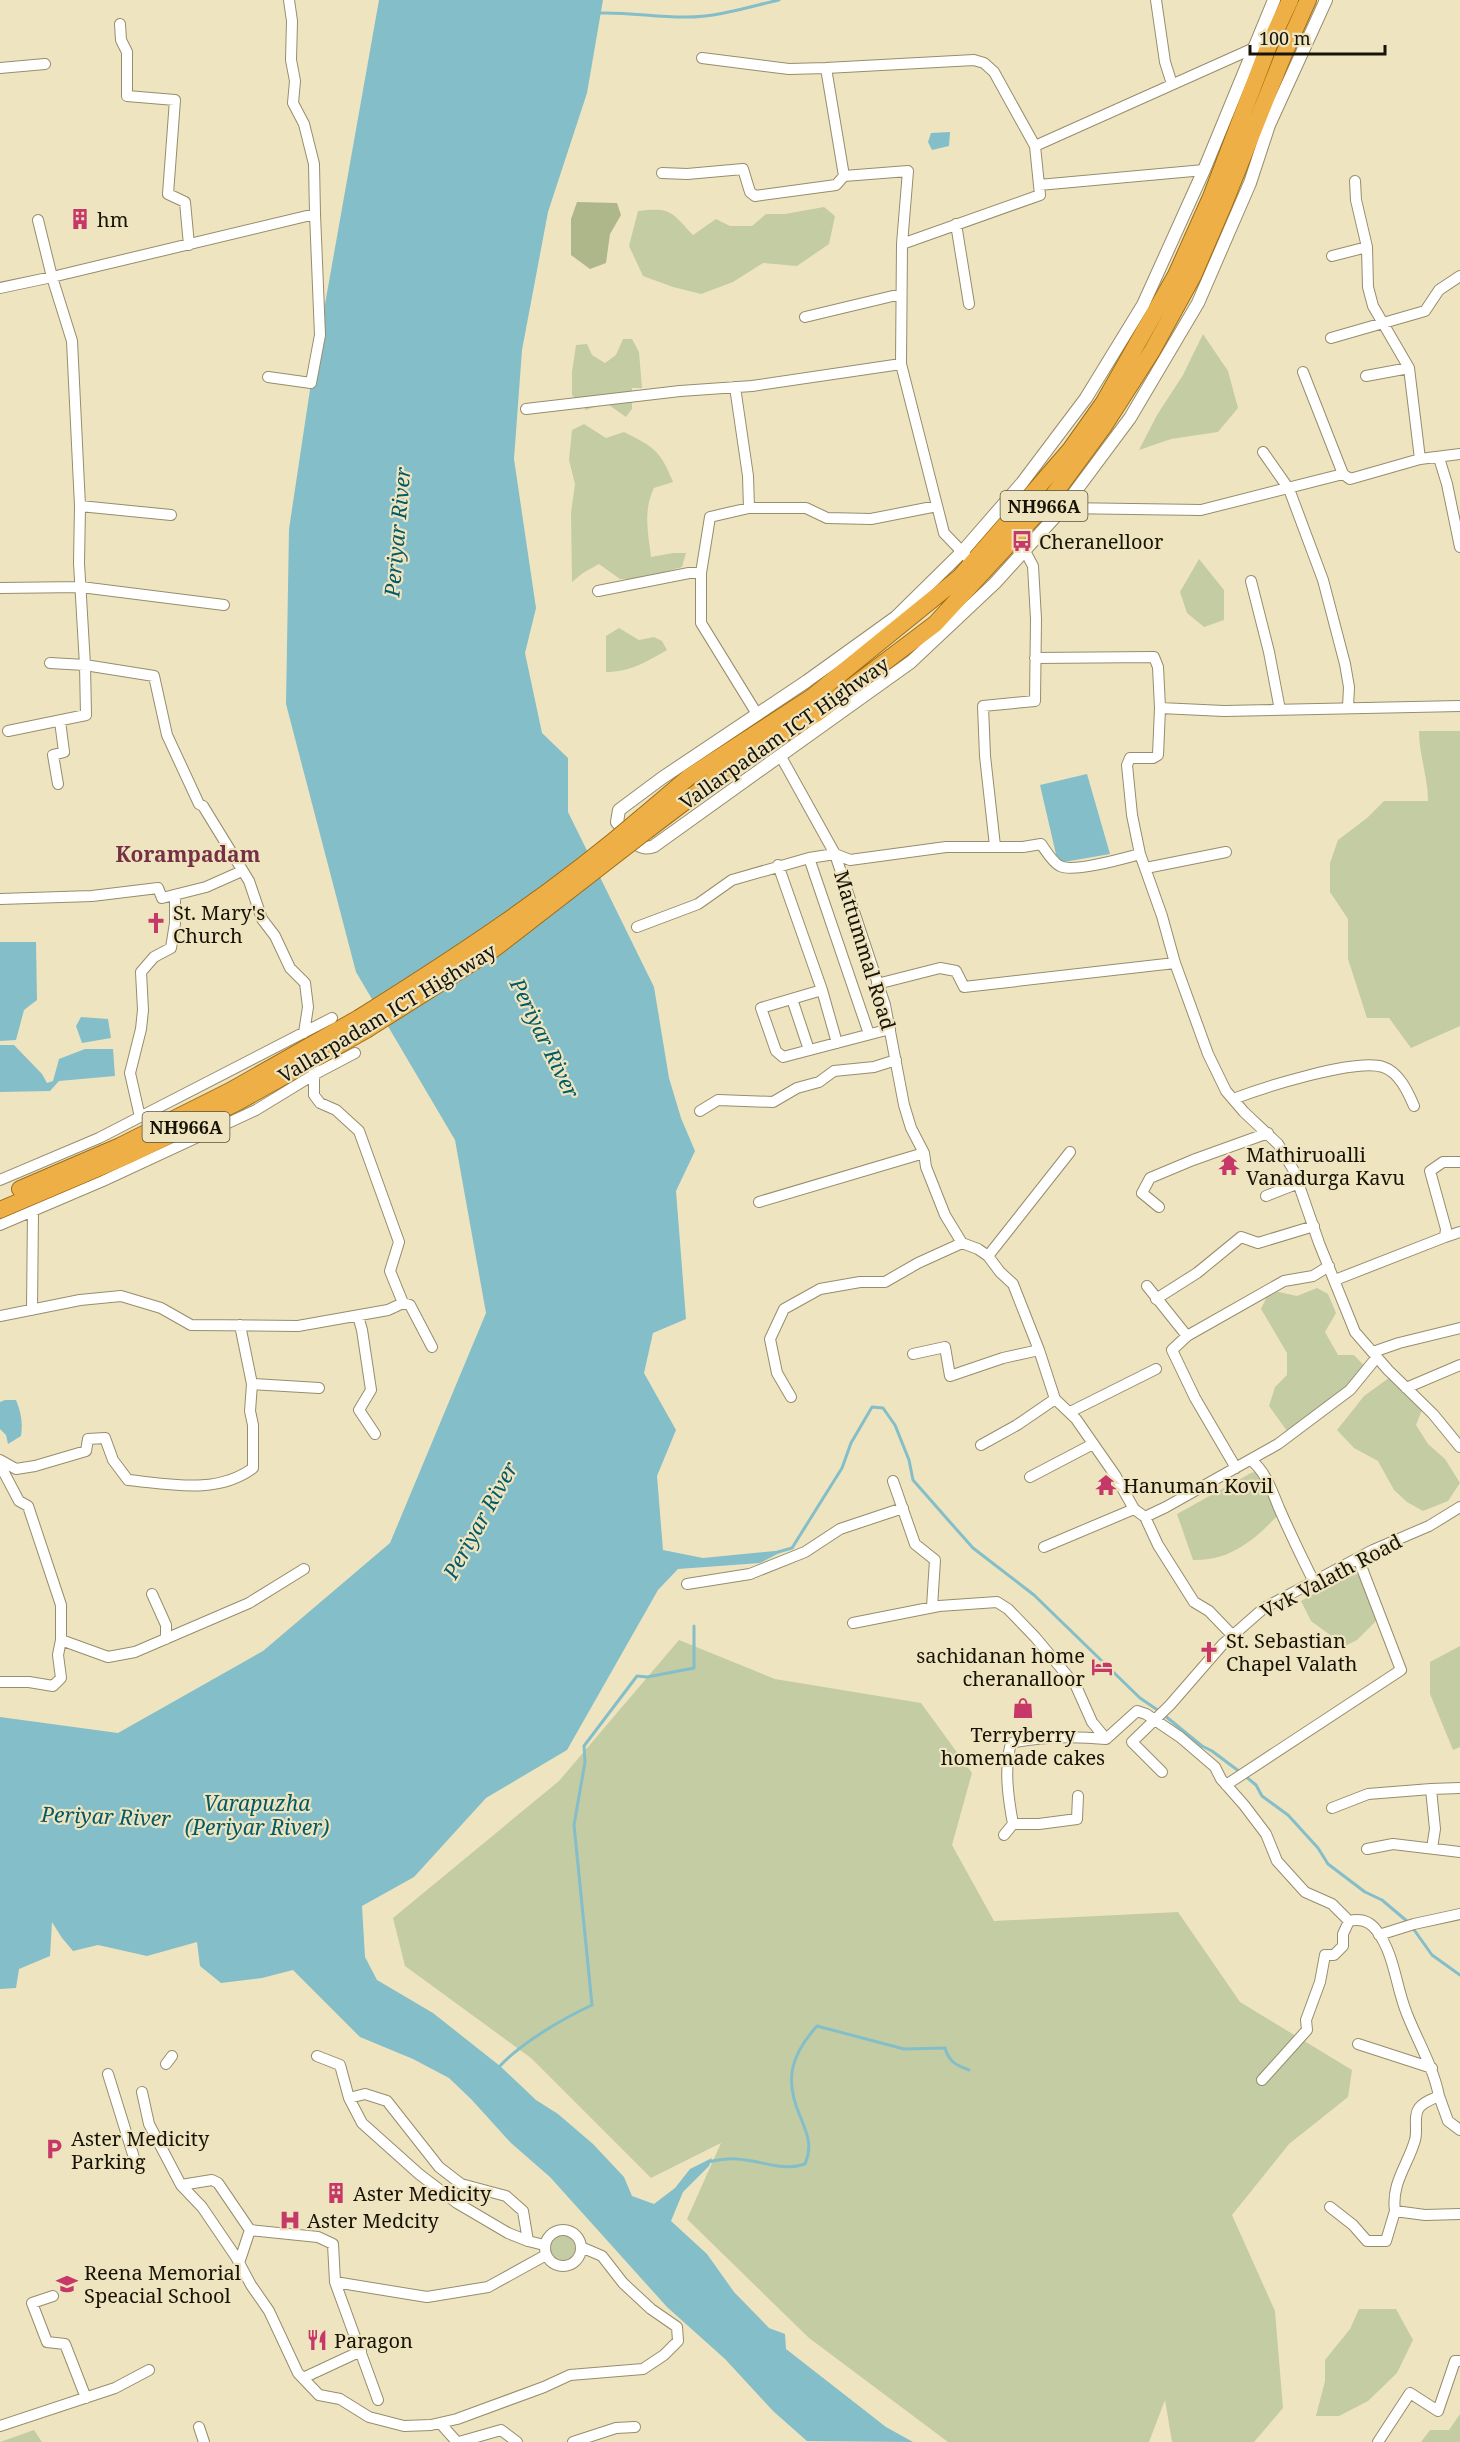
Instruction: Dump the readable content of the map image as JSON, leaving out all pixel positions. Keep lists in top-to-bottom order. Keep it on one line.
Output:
{"streets":{"highway":["NH966A","Vallarpadam ICT Highway"],"street":["Mattummal Road","Vvk Valath Road"]},"districts":["Korampadam"],"water":["Periyar River","Varapuzha (Periyar River)"],"places":{"building":["hm","Aster Medicity"],"bus stop":["Cheranelloor"],"church":["St. Mary's Church","St. Sebastian Chapel Valath"],"temple":["Mathiruoalli Vanadurga Kavu","Hanuman Kovil"],"hotel":["sachidanan home cheranalloor"],"shop":["Terryberry homemade cakes"],"parking":["Aster Medicity Parking"],"hospital":["Aster Medcity"],"school or university":["Reena Memorial Speacial School"],"restaurant":["Paragon"]},"scale_bar":"100 m"}
